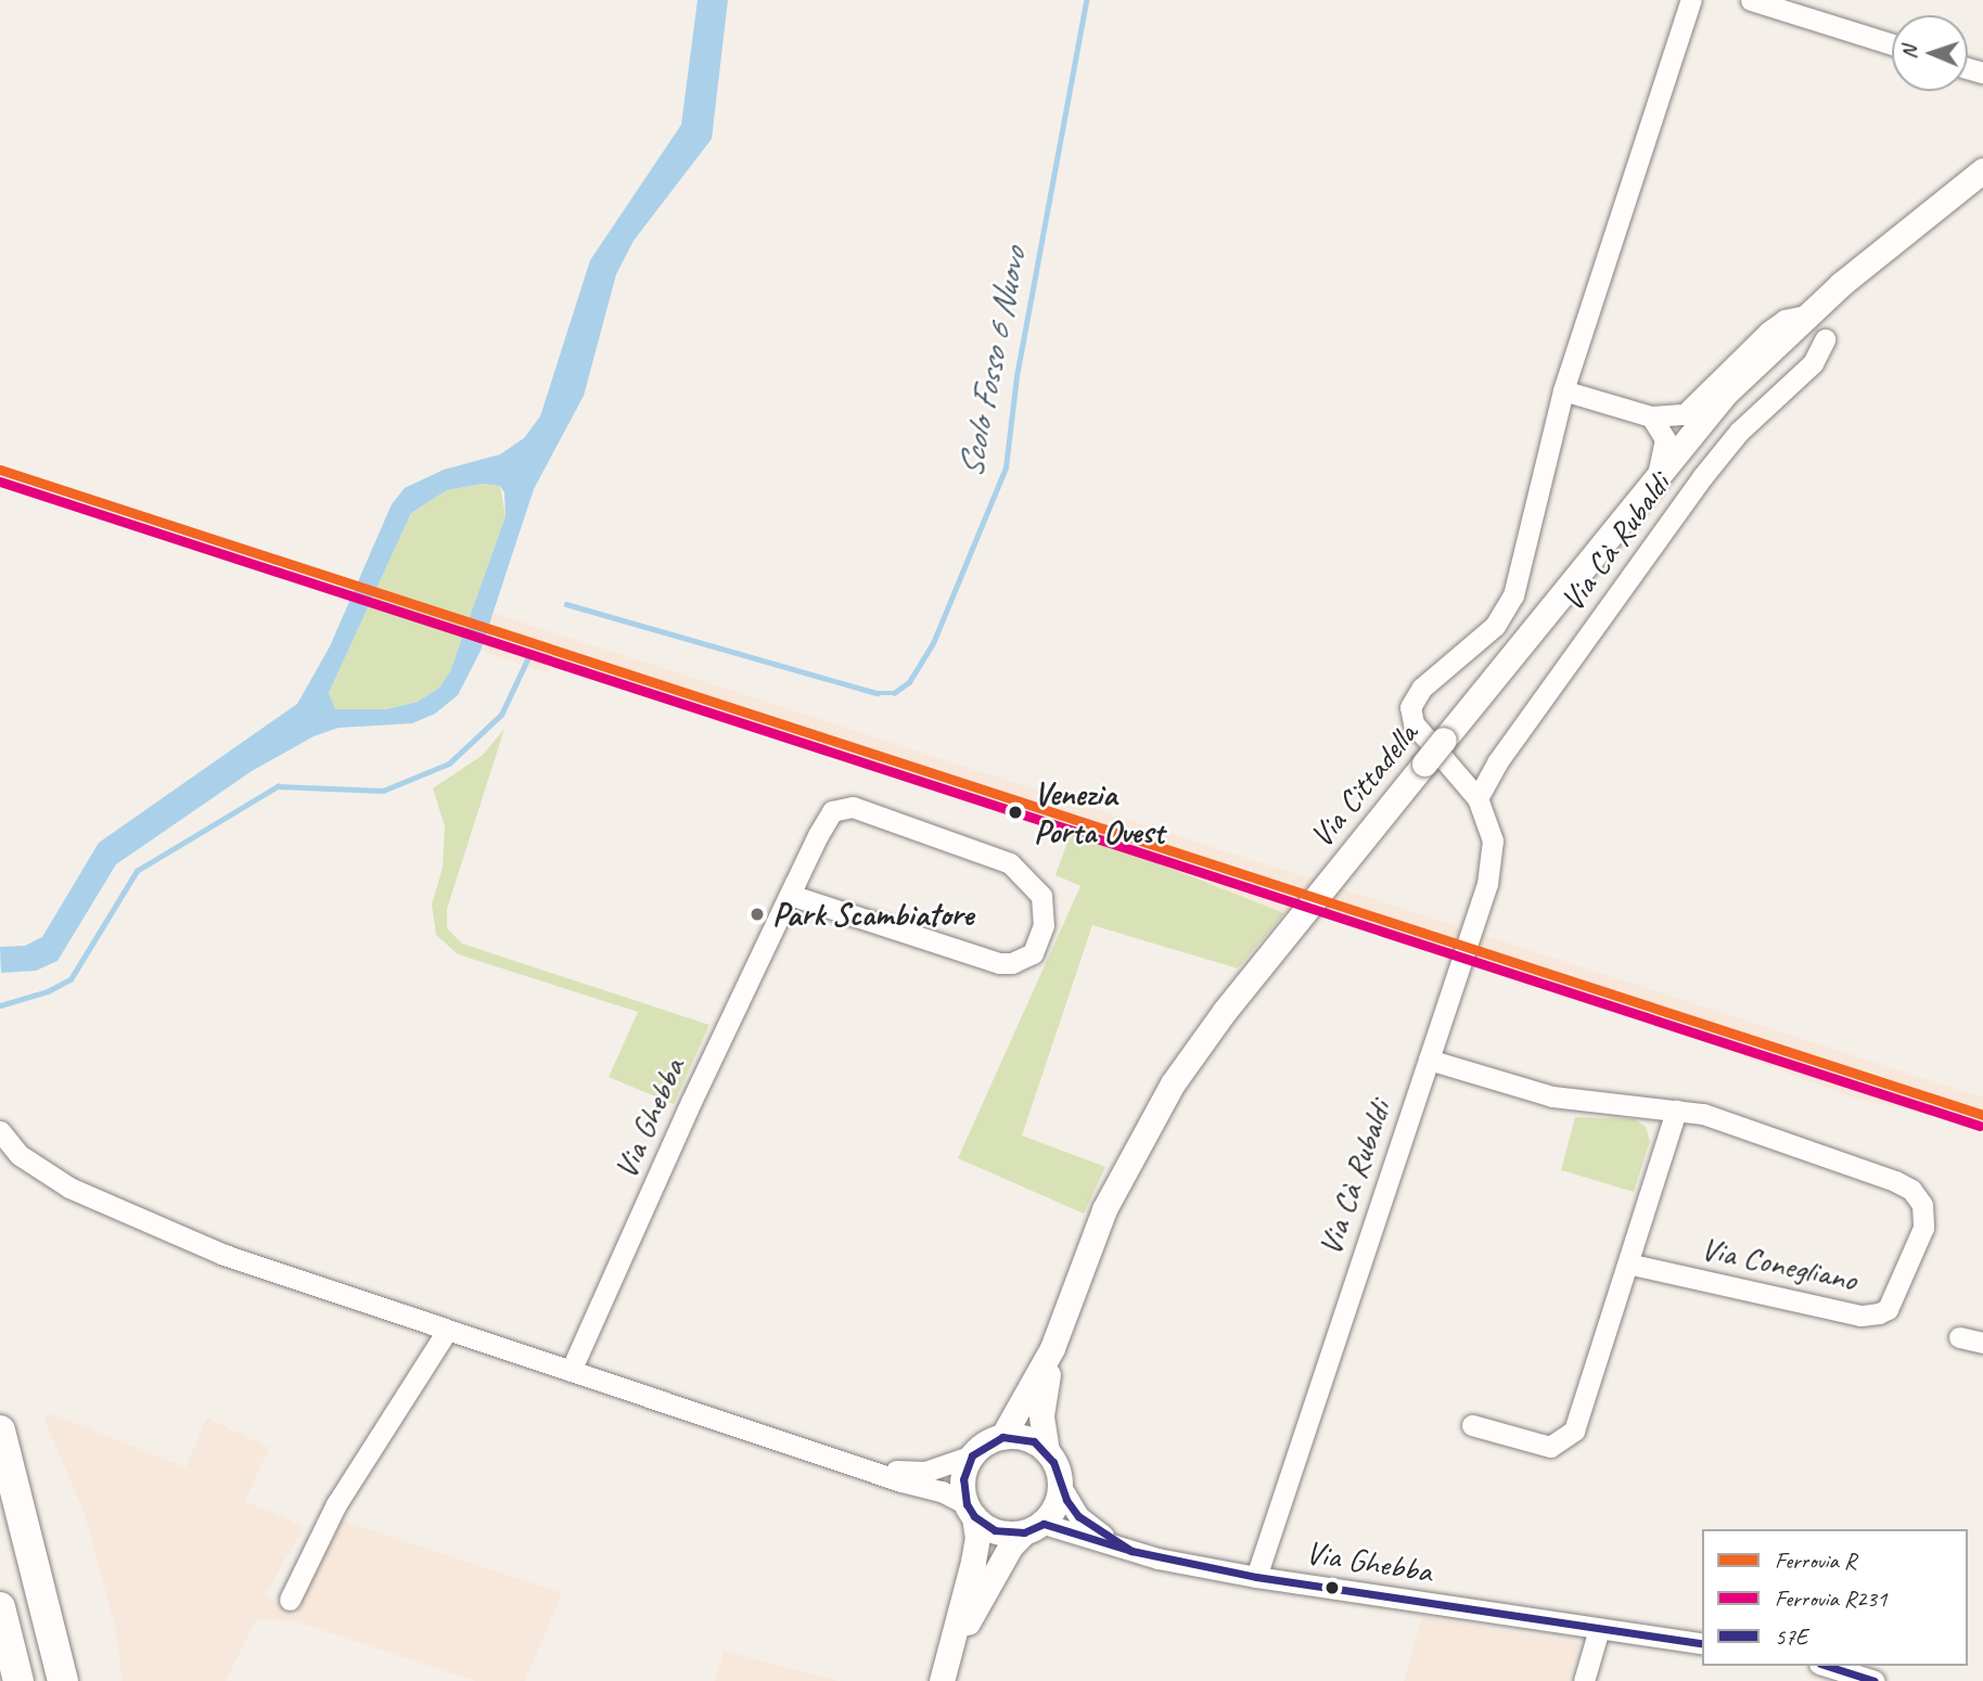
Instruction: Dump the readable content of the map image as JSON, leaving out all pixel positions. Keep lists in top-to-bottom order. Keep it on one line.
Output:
{"streets":{"main road":["Via Cittadella"],"street":["Via Cà Rubaldi","Via Ghebba","Via Conegliano"]},"crossings":[["Via Cà Rubaldi","Via Cittadella"],["Via Cà Rubaldi","Via Ghebba"],["Via Cà Rubaldi","Via Conegliano"],["Via Cittadella","Via Ghebba"]],"water":["Scolo Fosso 6 Nuovo"],"places":["Venezia Porta Ovest","Park Scambiatore"],"lines":["rail line R","rail line R231","transit line 57E"],"legend":["Ferrovia R","Ferrovia R231","57E"],"north":"left"}
